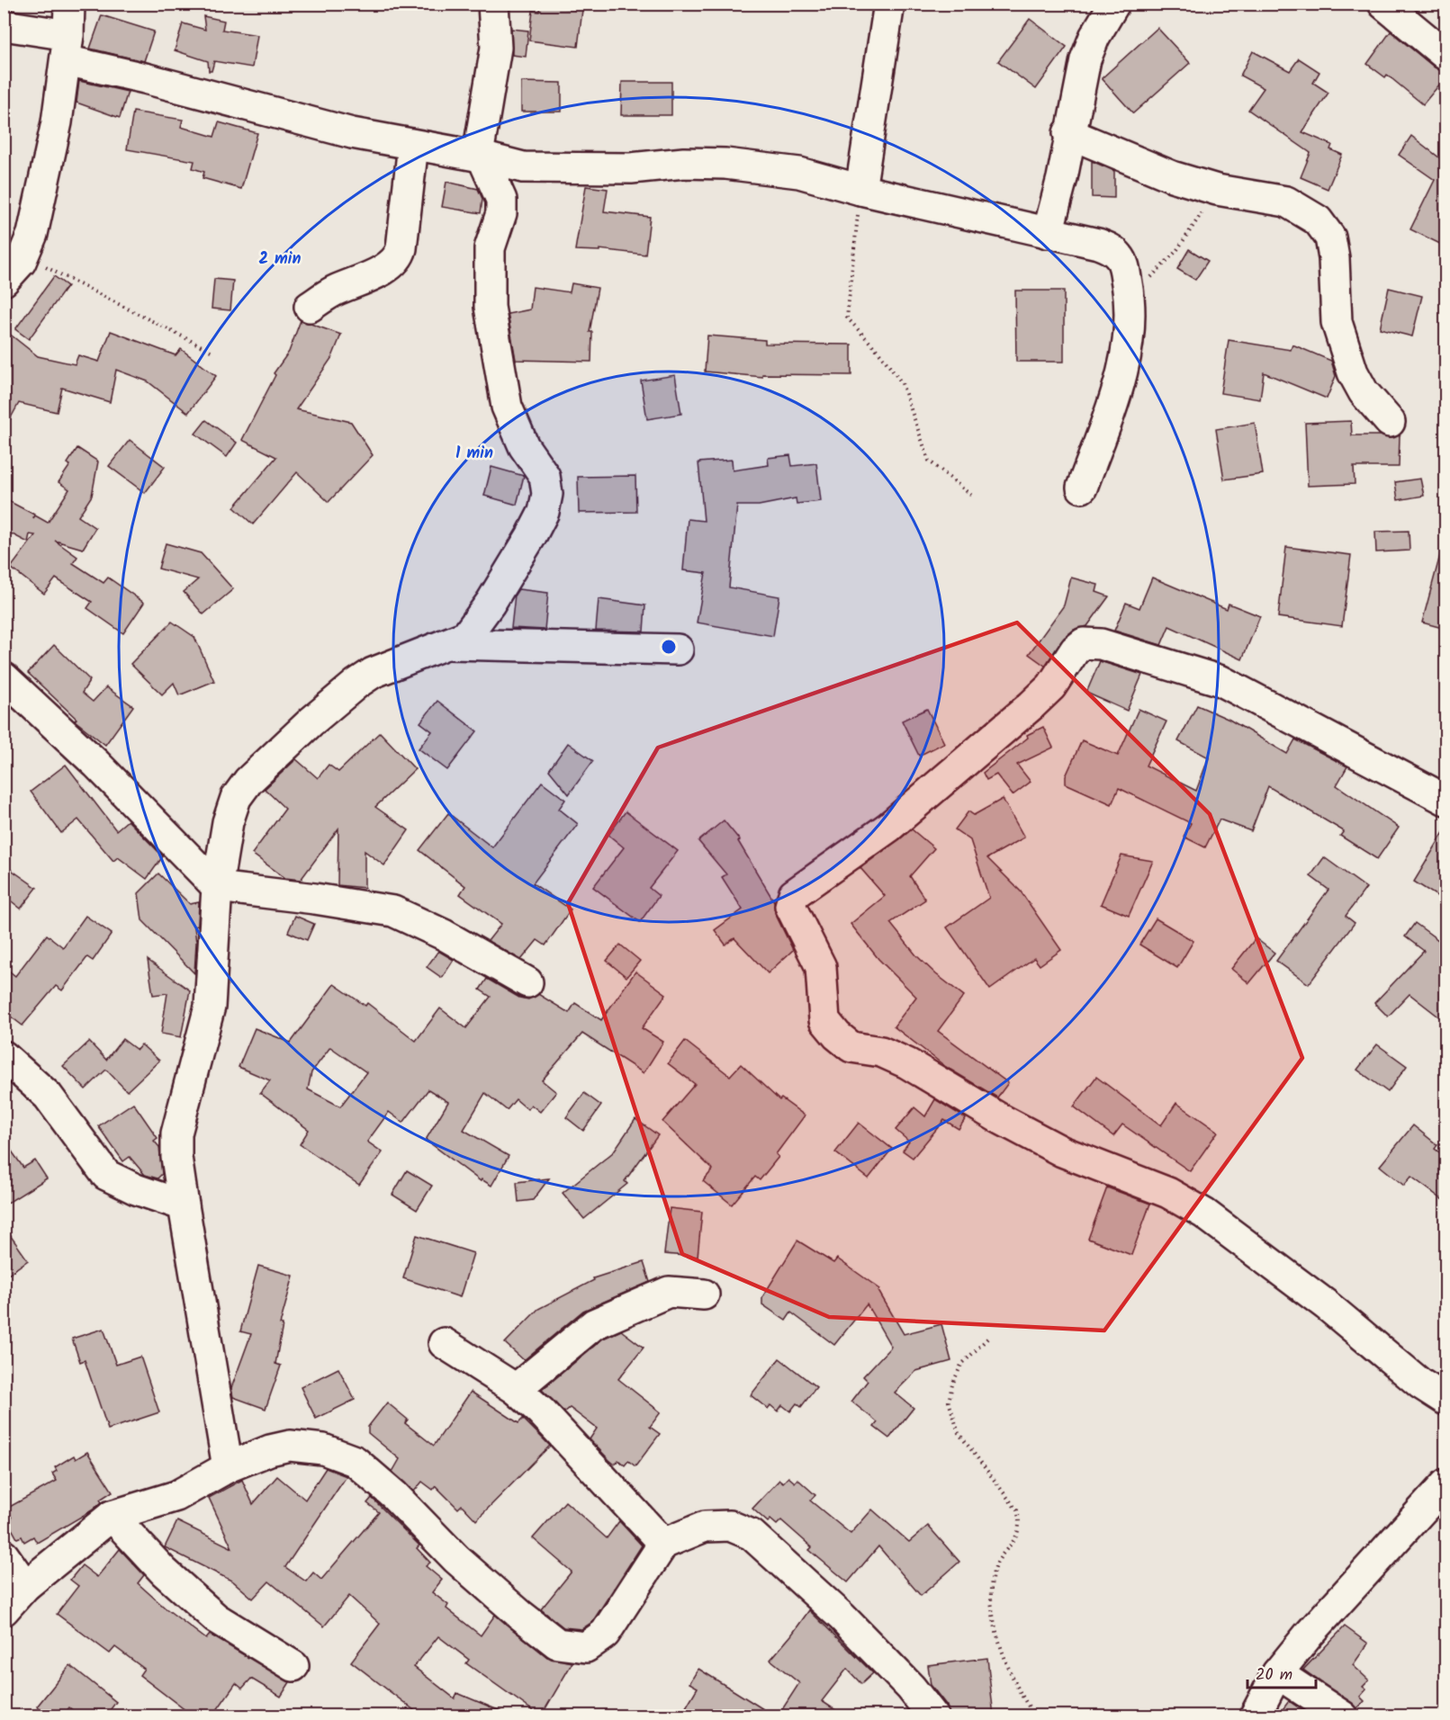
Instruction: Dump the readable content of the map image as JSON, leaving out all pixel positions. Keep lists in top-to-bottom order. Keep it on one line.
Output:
{"scale_bar":"20 m","rings":["2 min","1 min"]}
